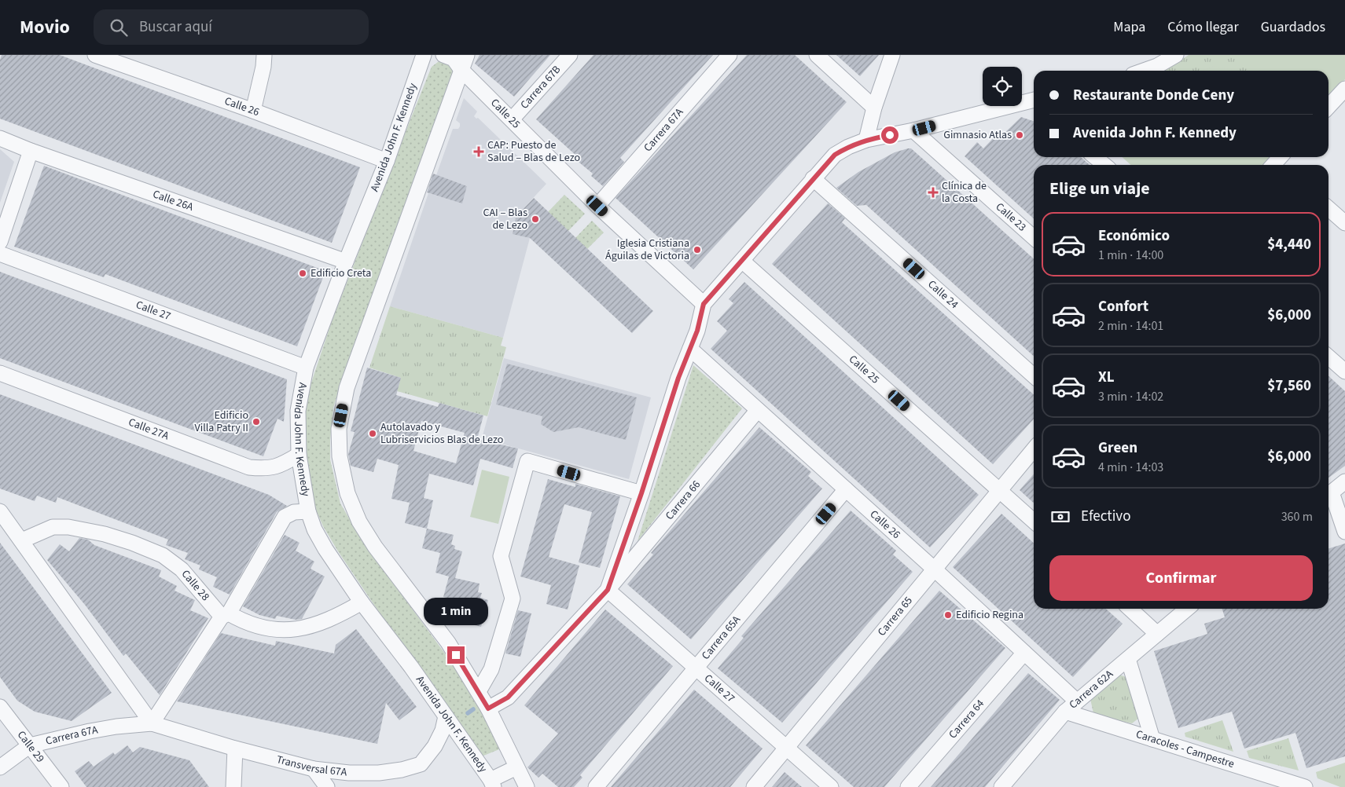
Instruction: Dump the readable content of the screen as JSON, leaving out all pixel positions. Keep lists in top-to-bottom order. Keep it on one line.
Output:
{"streets":{"street":["Carrera 67B","Calle 26","Calle 25","Carrera 67A","Avenida John F. Kennedy","Calle 26A","Calle 23","Calle 24","Calle 27","Calle 27A","Carrera 66","Calle 28","Carrera 65","Carrera 65A","Carrera 62A","Carrera 64","Calle 29","Caracoles - Campestre","Transversal 67A"]},"crossings":[["Carrera 67B","Calle 25"],["Calle 26","Avenida John F. Kennedy"],["Calle 26","Carrera 66"],["Calle 26","Carrera 65"],["Calle 26","Carrera 65A"],["Calle 26","Carrera 62A"],["Calle 26","Carrera 64"],["Calle 25","Carrera 67A"],["Calle 25","Carrera 66"],["Calle 25","Carrera 65"],["Carrera 67A","Calle 29"],["Carrera 67A","Transversal 67A"],["Avenida John F. Kennedy","Calle 26A"],["Avenida John F. Kennedy","Calle 27"],["Avenida John F. Kennedy","Calle 27A"],["Avenida John F. Kennedy","Calle 28"],["Avenida John F. Kennedy","Transversal 67A"],["Calle 27","Carrera 66"],["Calle 27","Carrera 65"],["Calle 27","Carrera 65A"],["Carrera 62A","Caracoles - Campestre"]],"places":{"other":["Gimnasio Atlas","CAI ‒ Blas de Lezo","Iglesia Cristiana Águilas de Victoria","Edificio Creta","Edificio Villa Patry II","Autolavado y Lubriservicios Blas de Lezo","Edificio Regina"],"health":["CAP: Puesto de Salud ‒ Blas de Lezo","Clínica de la Costa"]},"page":{"header":"Movio","search":"Buscar aquí","nav":["Mapa","Cómo llegar","Guardados"],"banner":["Restaurante Donde Ceny","Avenida John F. Kennedy"],"heading":"Elige un viaje","list":[{"name":"Económico","note":"1 min · 14:00","value":"$4,440"},{"name":"Confort","note":"2 min · 14:01","value":"$6,000"},{"name":"XL","note":"3 min · 14:02","value":"$7,560"},{"name":"Green","note":"4 min · 14:03","value":"$6,000"}],"pay":["Efectivo","360 m"],"buttons":"Confirmar","bubble":"1 min"}}
